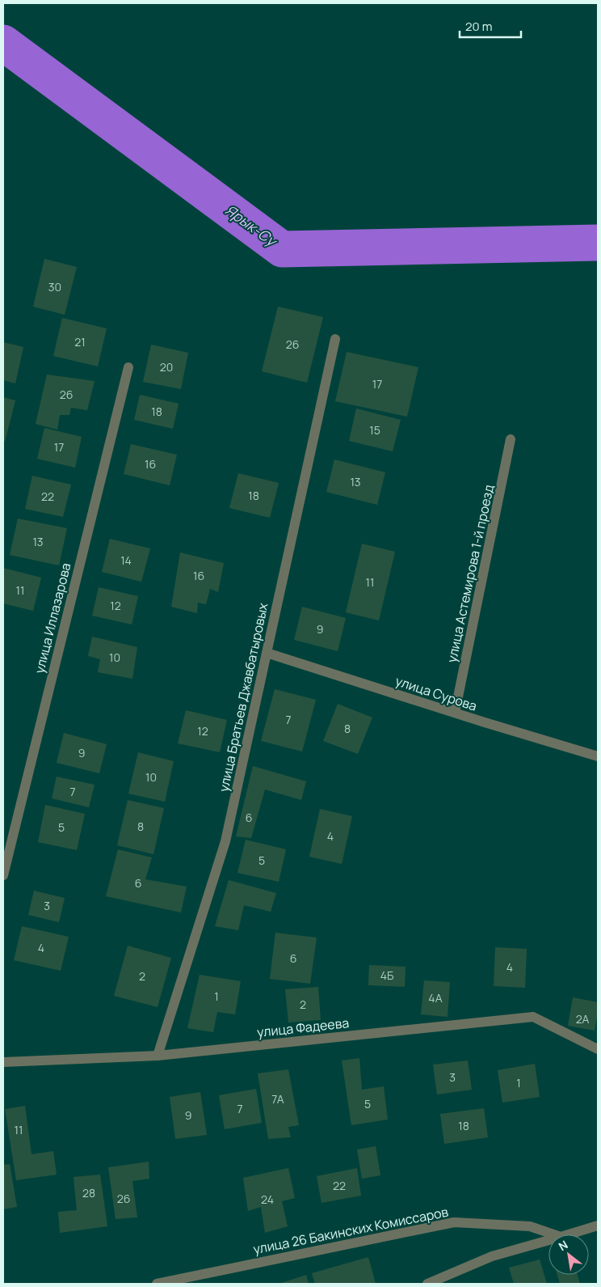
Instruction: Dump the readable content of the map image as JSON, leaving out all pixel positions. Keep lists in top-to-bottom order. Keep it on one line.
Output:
{"streets":{"street":["улица Астемирова 1-й проезд","улица Иллазарова","улица Сурова","улица Братьев Джавбатыровых","улица Фадеева","улица 26 Бакинских Комиссаров"]},"crossings":[["улица Астемирова 1-й проезд","улица Сурова"],["улица Сурова","улица Братьев Джавбатыровых"],["улица Братьев Джавбатыровых","улица Фадеева"]],"water":["Ярык-Су"],"house_numbers":["30","21","26","20","17","26","18","15","17","16","13","18","22","13","14","16","11","11","12","9","10","7","8","12","9","10","7","6","8","5","4","5","6","3","4","6","4","4Б","2","1","4А","2","2А","3","1","7А","5","7","9","18","11","22","28","26","24"],"scale_bar":"20 m","north":"top left"}
